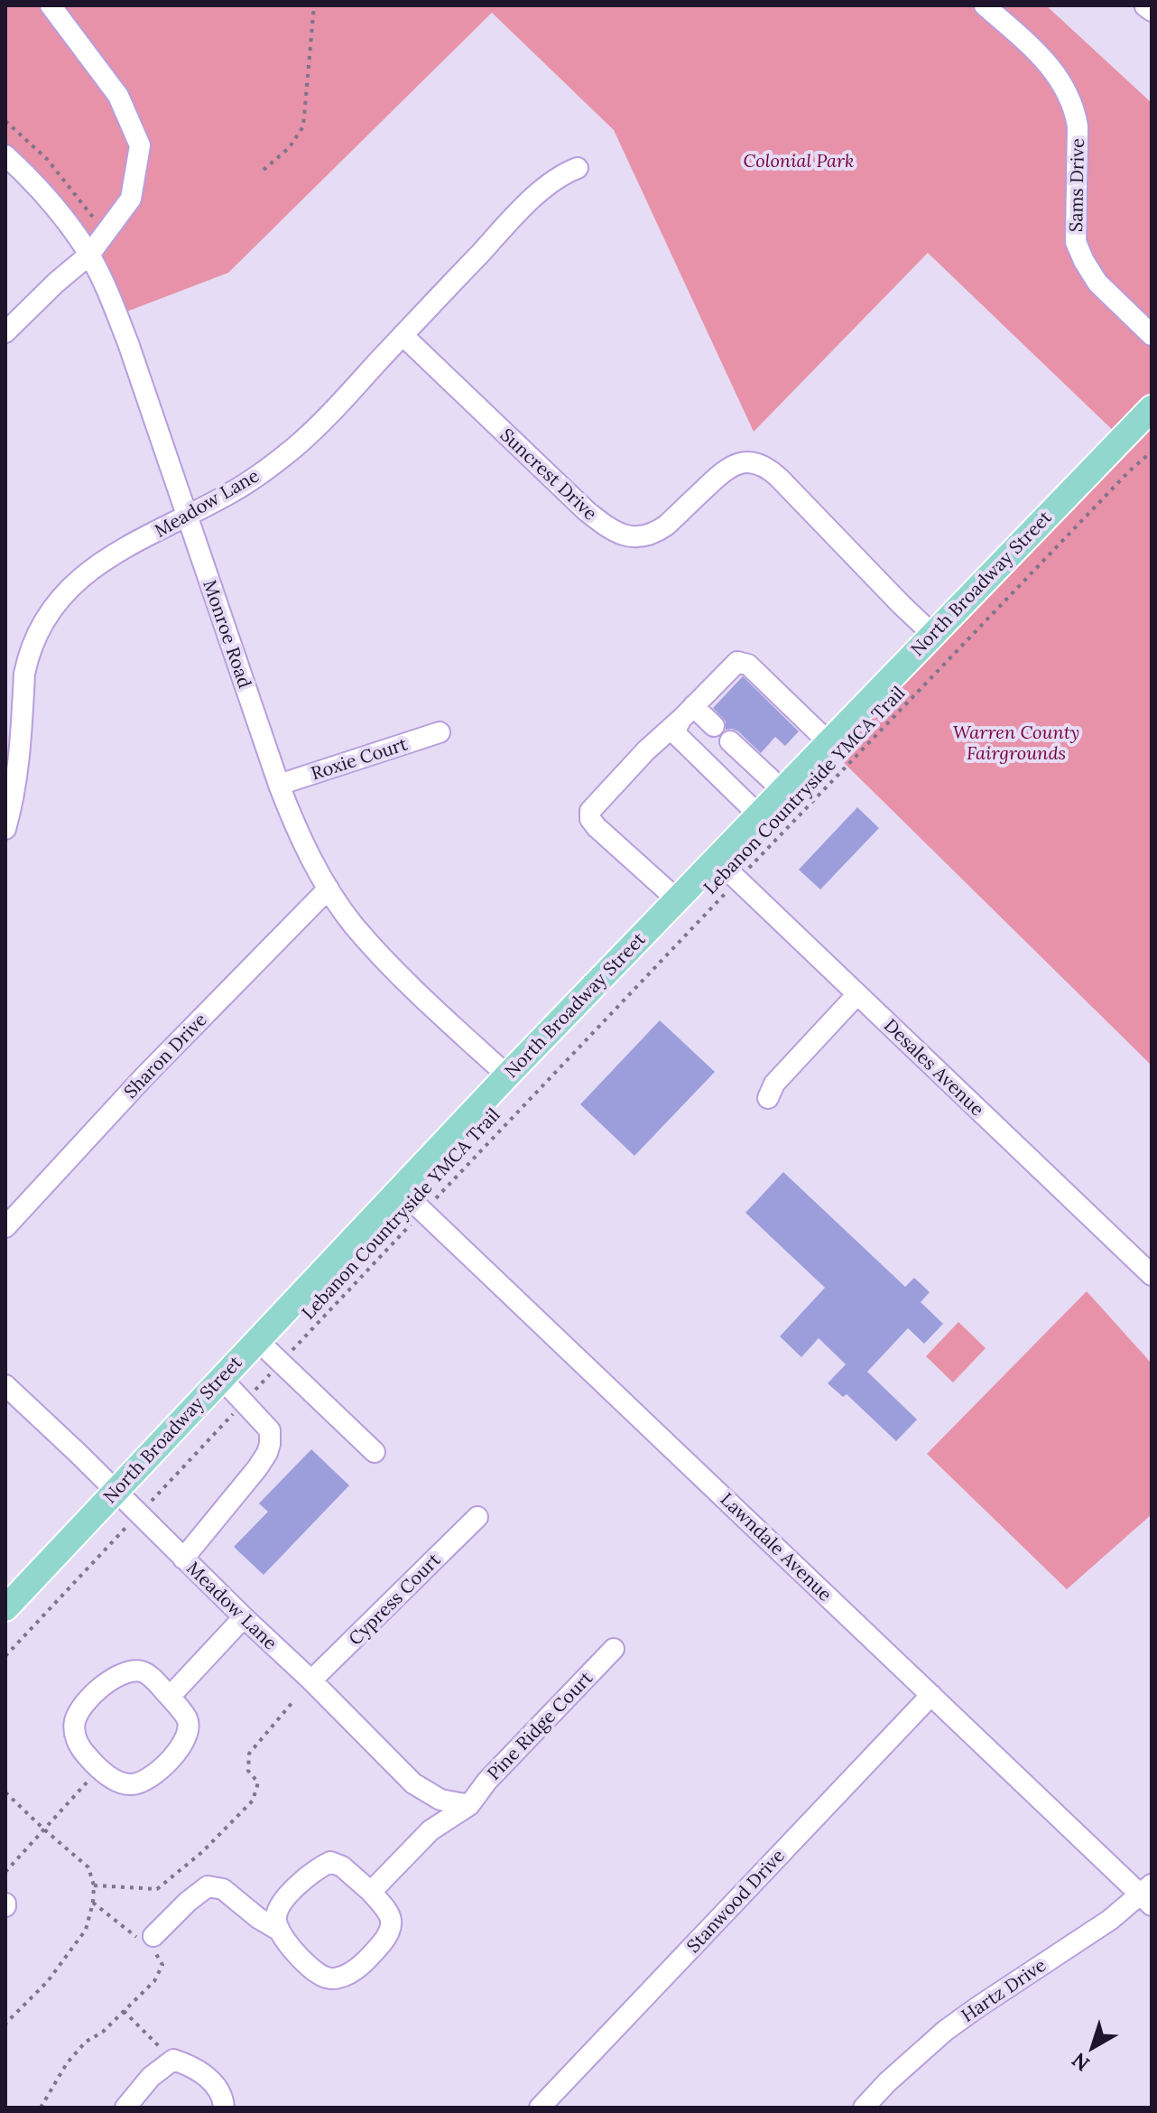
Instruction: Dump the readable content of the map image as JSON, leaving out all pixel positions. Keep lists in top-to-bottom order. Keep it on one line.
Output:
{"streets":{"main road":["North Broadway Street"],"street":["Sams Drive","Suncrest Drive","Meadow Lane","Monroe Road","Roxie Court","Sharon Drive","Desales Avenue","Lawndale Avenue","Cypress Court","Pine Ridge Court","Stanwood Drive","Hartz Drive"],"path":["Lebanon Countryside YMCA Trail"]},"crossings":[["Suncrest Drive","Meadow Lane"],["Suncrest Drive","North Broadway Street"],["Meadow Lane","North Broadway Street"],["Meadow Lane","Monroe Road"],["Meadow Lane","Lebanon Countryside YMCA Trail"],["Meadow Lane","Cypress Court"],["Meadow Lane","Pine Ridge Court"],["North Broadway Street","Monroe Road"],["North Broadway Street","Desales Avenue"],["North Broadway Street","Lawndale Avenue"],["Monroe Road","Roxie Court"],["Monroe Road","Sharon Drive"],["Lebanon Countryside YMCA Trail","Desales Avenue"],["Lebanon Countryside YMCA Trail","Lawndale Avenue"],["Lawndale Avenue","Stanwood Drive"],["Lawndale Avenue","Hartz Drive"]],"parks":["Colonial Park","Warren County Fairgrounds"],"north":"bottom left"}
